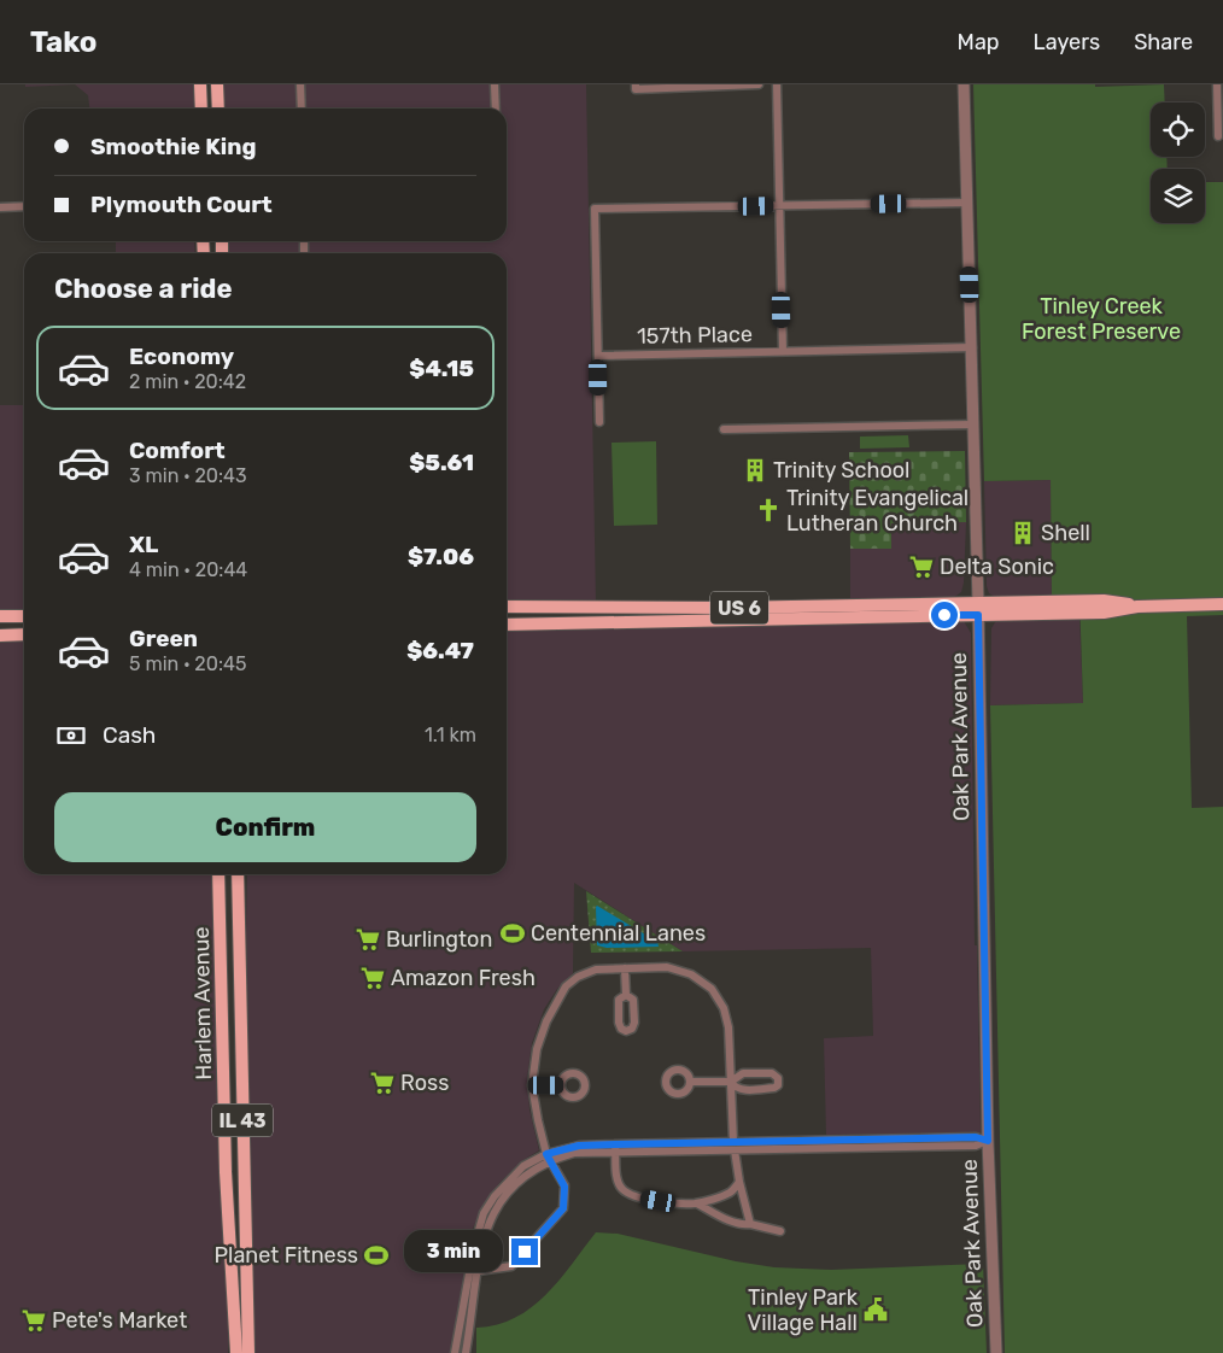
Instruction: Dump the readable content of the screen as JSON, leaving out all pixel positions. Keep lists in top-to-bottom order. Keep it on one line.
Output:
{"streets":{"main road":["US 6","Harlem Avenue","IL 43"],"street":["157th Place","Oak Park Avenue"]},"crossings":[["157th Place","Oak Park Avenue"],["US 6","Oak Park Avenue"]],"parks":["Tinley Creek Forest Preserve"],"places":{"building":["Trinity School","Shell"],"church":["Trinity Evangelical Lutheran Church"],"supermarket":["Delta Sonic","Burlington","Amazon Fresh","Ross","Pete's Market"],"sports":["Centennial Lanes","Planet Fitness"],"public building":["Tinley Park Village Hall"]},"page":{"header":"Tako","nav":["Map","Layers","Share"],"banner":["Smoothie King","Plymouth Court"],"heading":"Choose a ride","list":[{"name":"Economy","note":"2 min · 20:42","value":"$4.15"},{"name":"Comfort","note":"3 min · 20:43","value":"$5.61"},{"name":"XL","note":"4 min · 20:44","value":"$7.06"},{"name":"Green","note":"5 min · 20:45","value":"$6.47"}],"pay":["Cash","1.1 km"],"buttons":"Confirm","bubble":"3 min"}}
